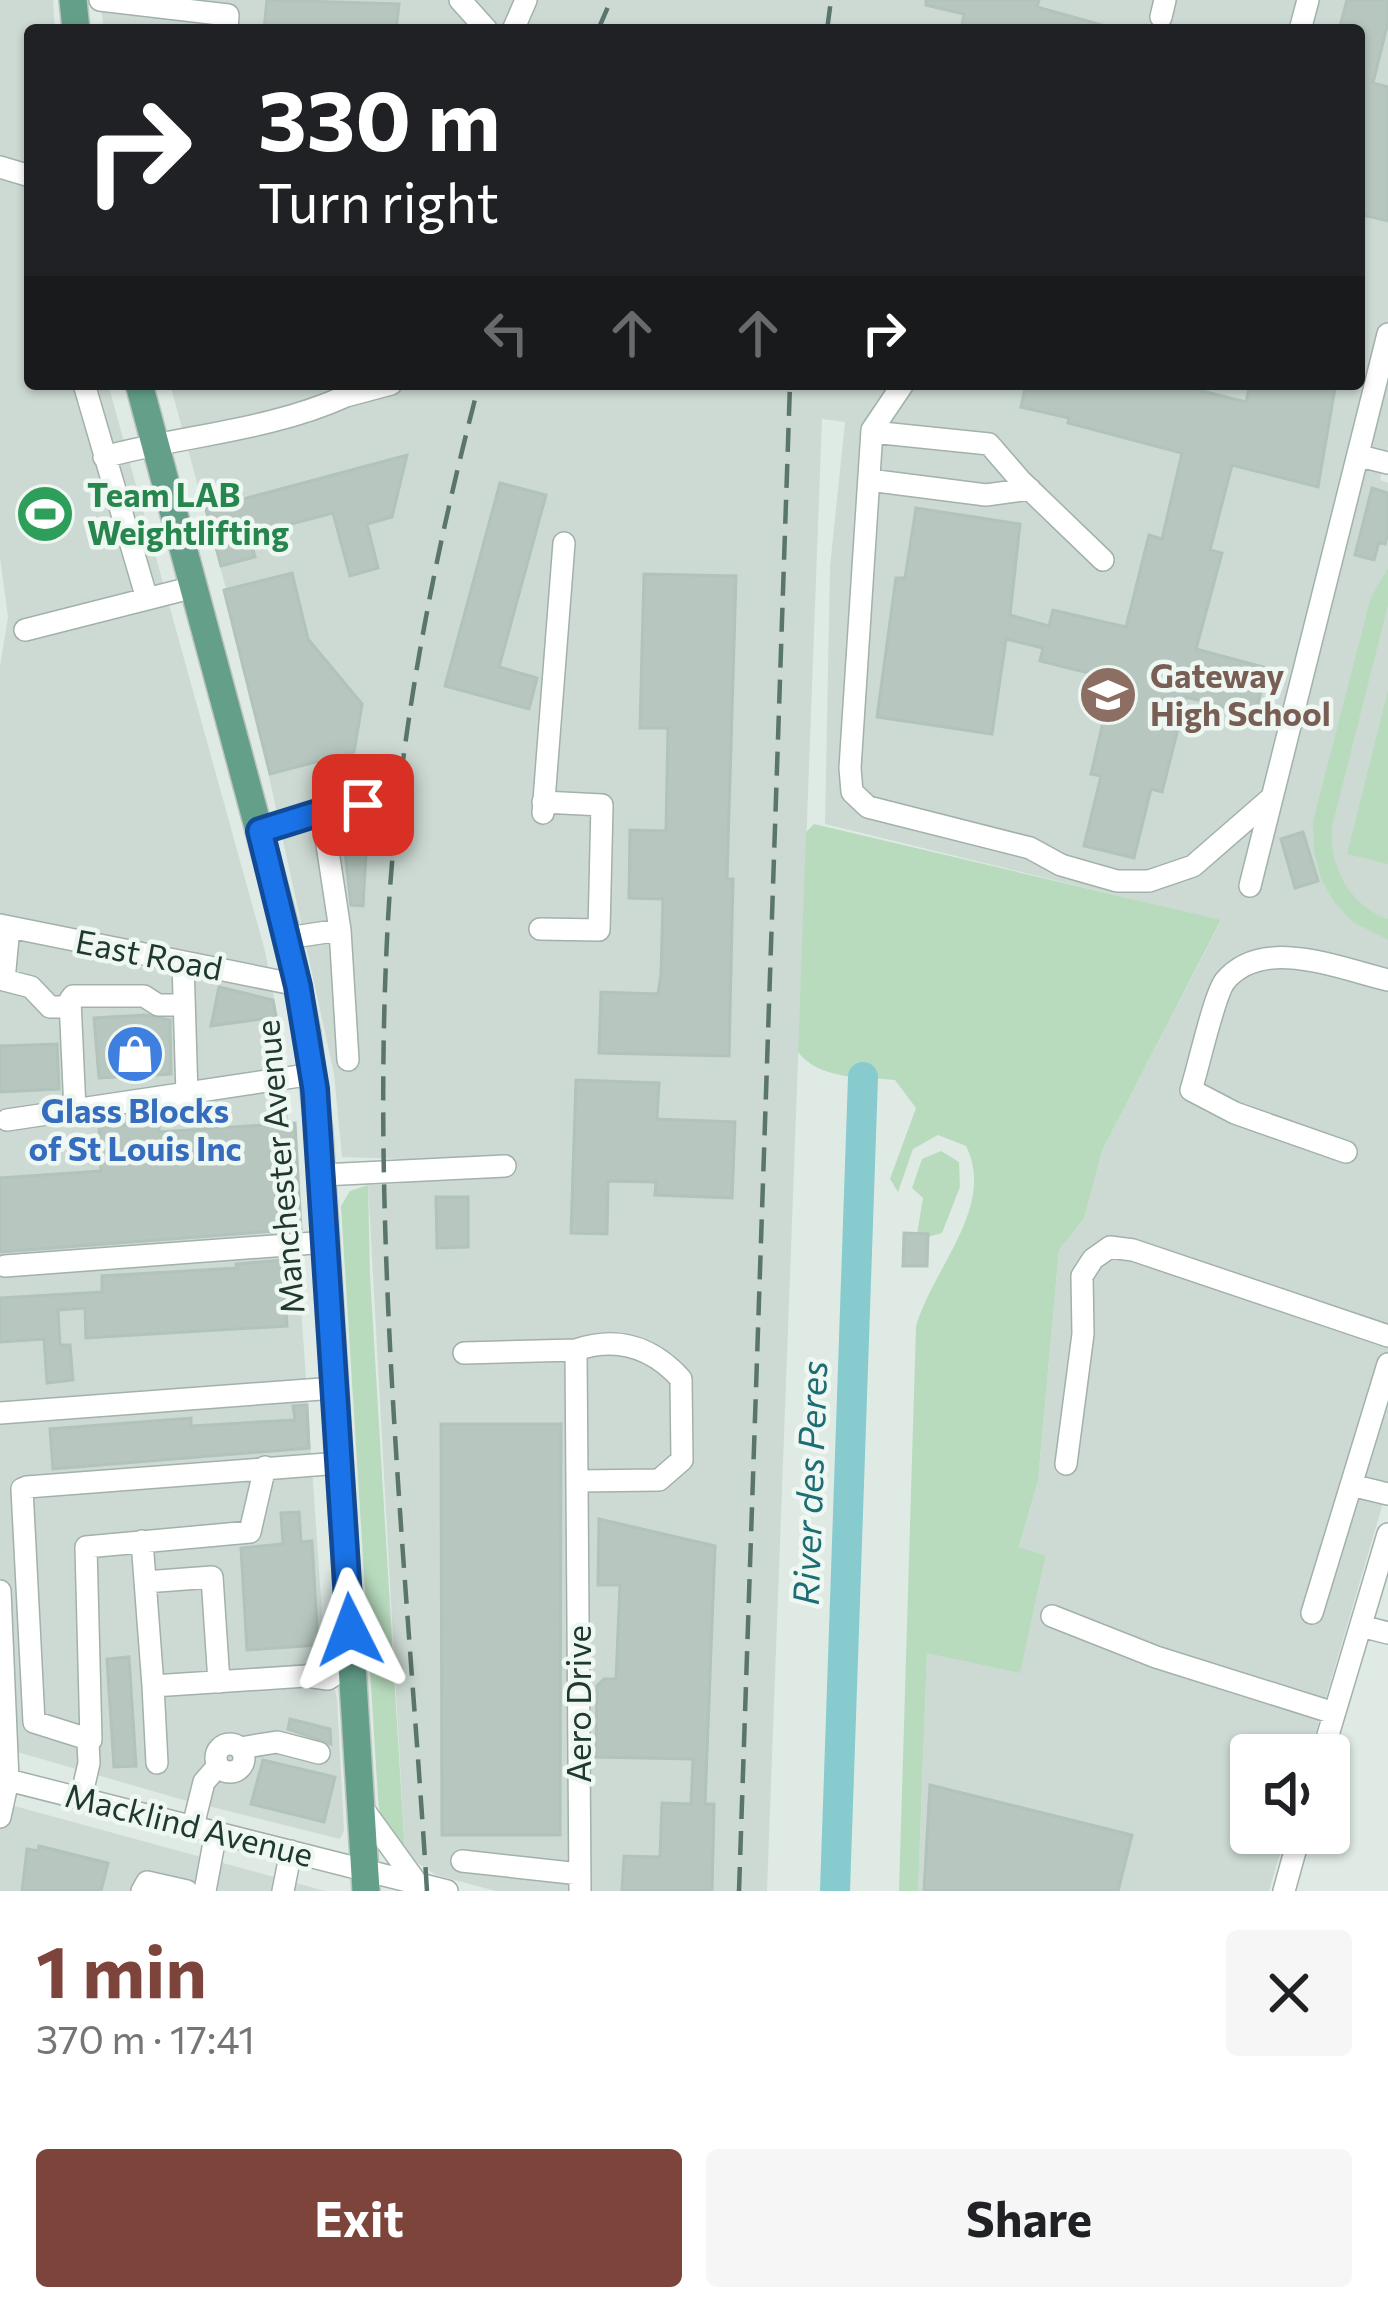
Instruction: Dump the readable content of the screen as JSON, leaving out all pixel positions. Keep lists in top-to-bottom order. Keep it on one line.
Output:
{"streets":{"main road":["Manchester Avenue"],"street":["East Road","Aero Drive","Macklind Avenue"]},"crossings":[["East Road","Manchester Avenue"],["Manchester Avenue","Macklind Avenue"]],"water":["River des Peres"],"places":{"sports":["Team LAB Weightlifting"],"school or university":["Gateway High School"],"shop":["Glass Blocks of St Louis Inc"]},"page":{"turn":["330 m","Turn right"],"heading":["1 min","370 m · 17:41"],"buttons":["Exit","Share"]}}
